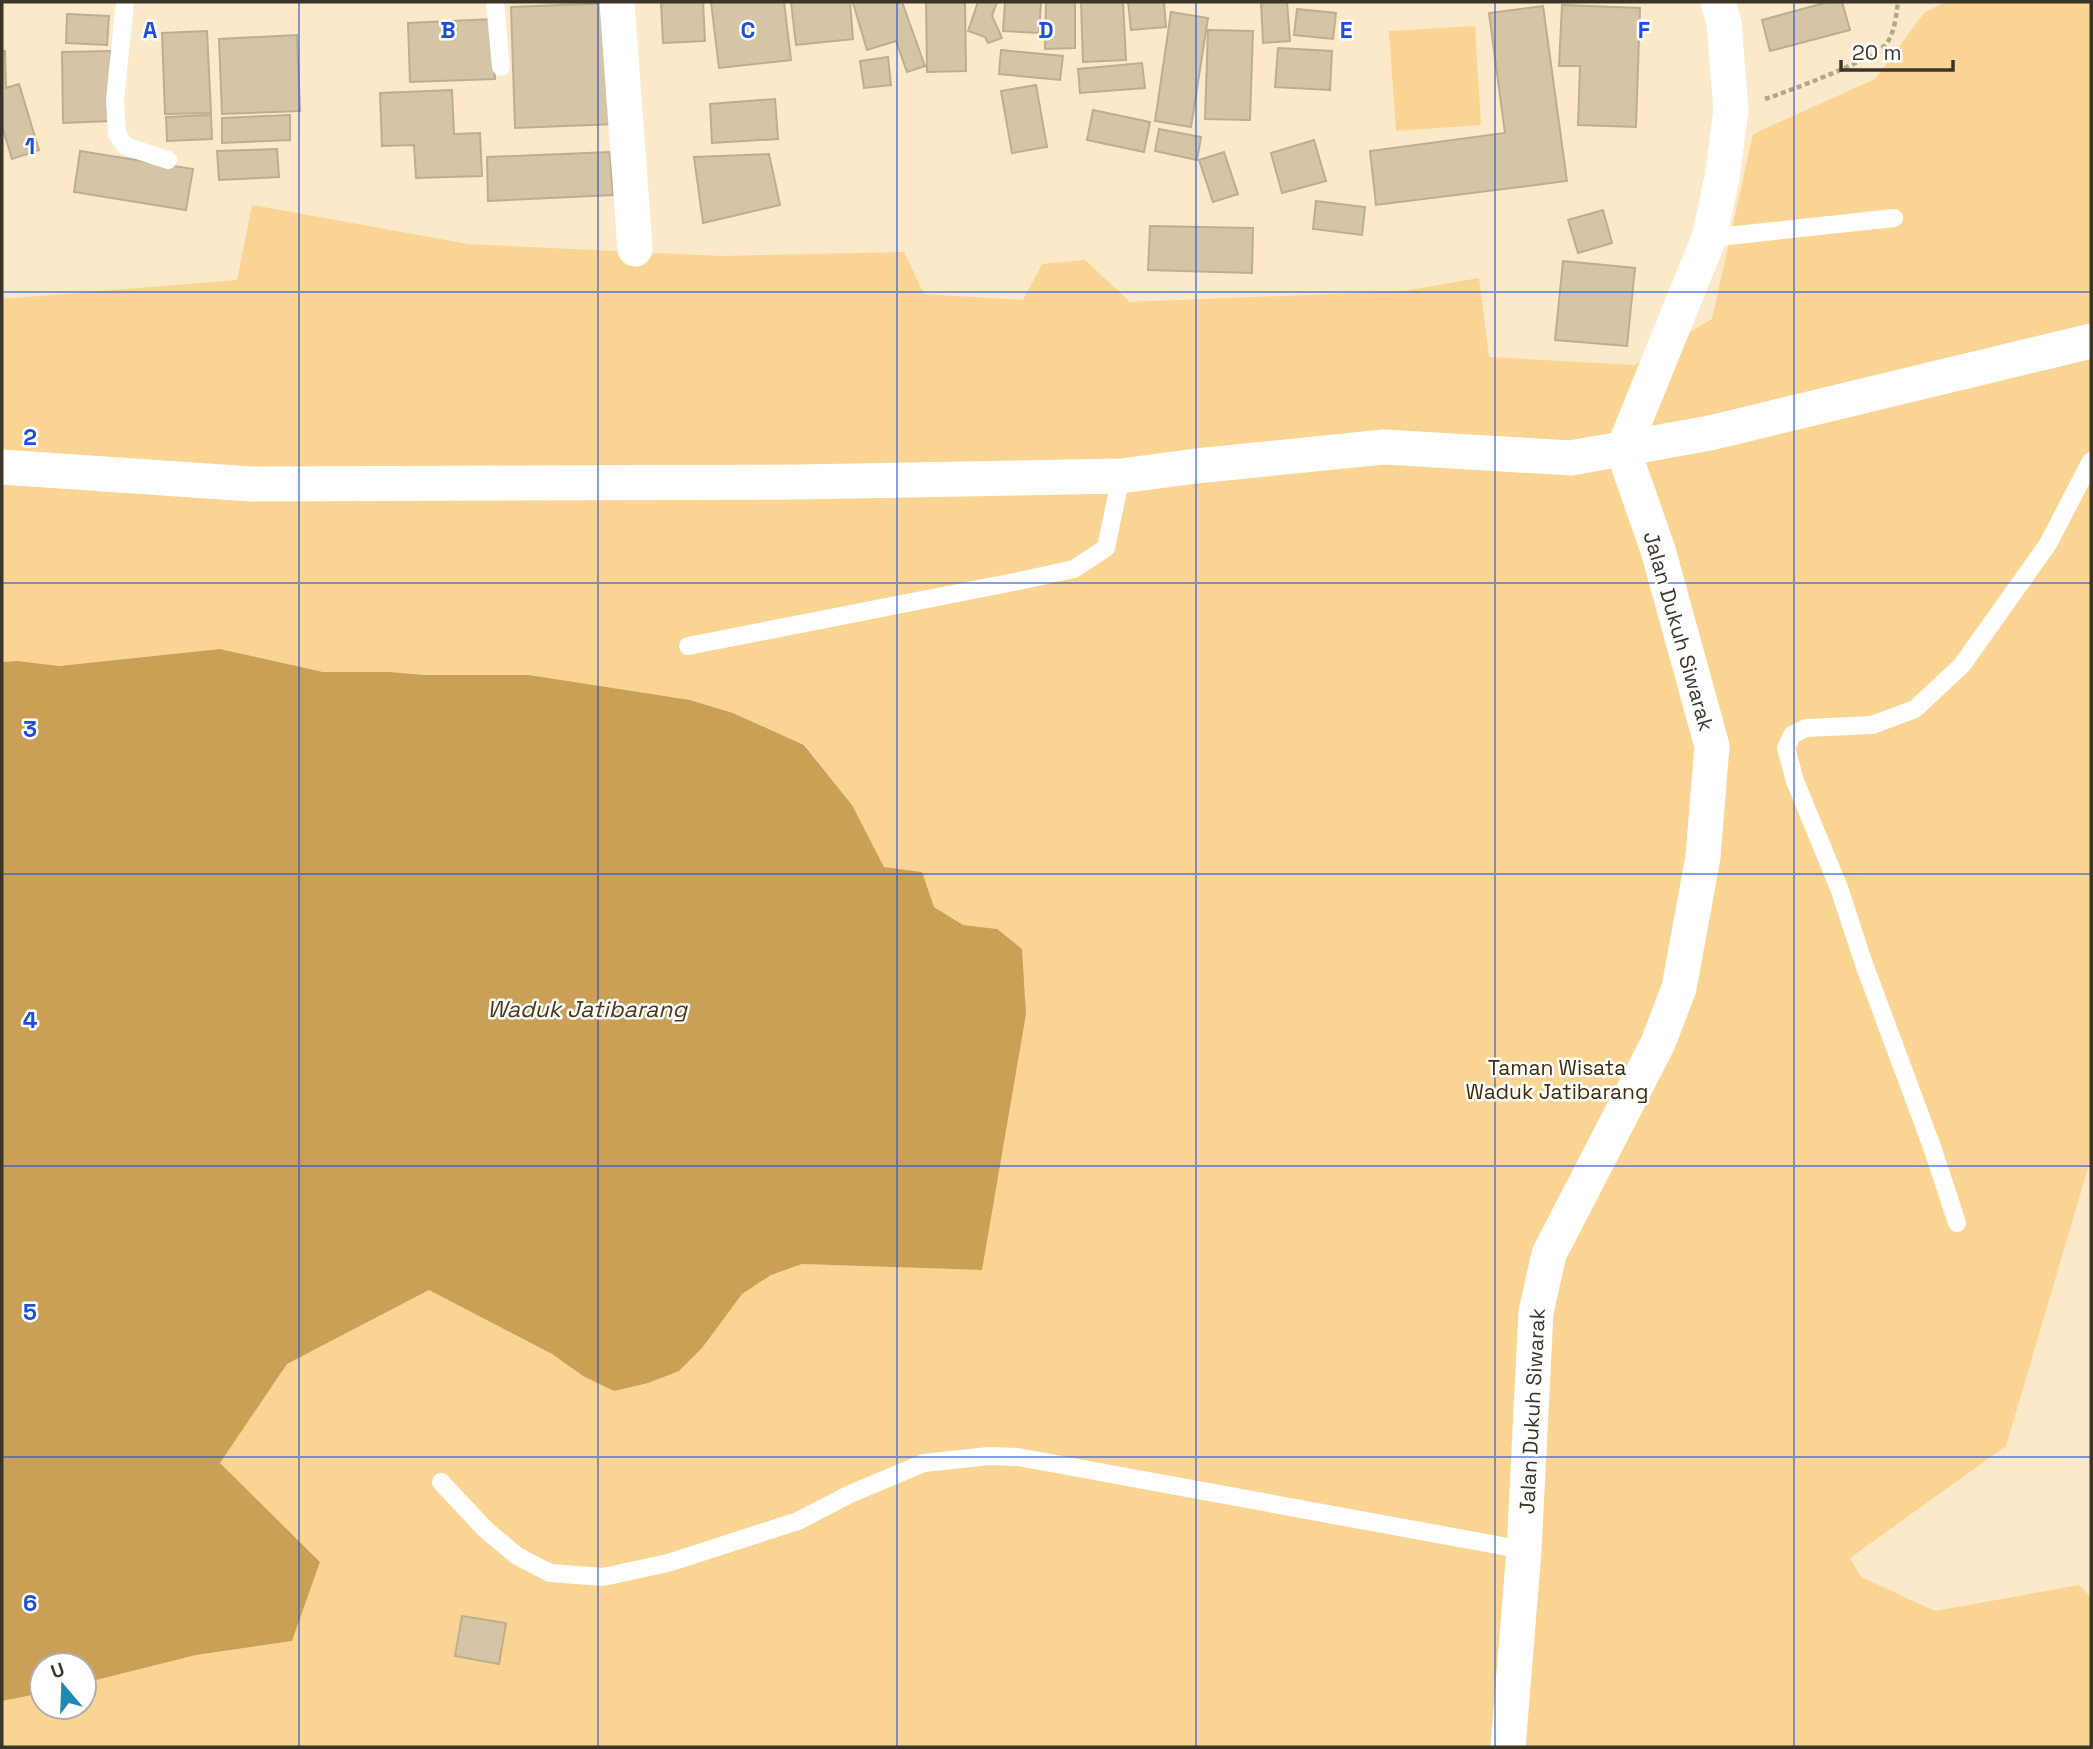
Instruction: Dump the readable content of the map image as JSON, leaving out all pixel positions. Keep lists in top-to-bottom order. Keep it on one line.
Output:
{"streets":{"street":["Jalan Dukuh Siwarak"]},"water":["Waduk Jatibarang"],"parks":["Taman Wisata Waduk Jatibarang"],"scale_bar":"20 m","north":"top","grid":{"columns":["A","B","C","D","E","F"],"rows":["1","2","3","4","5","6"]}}
